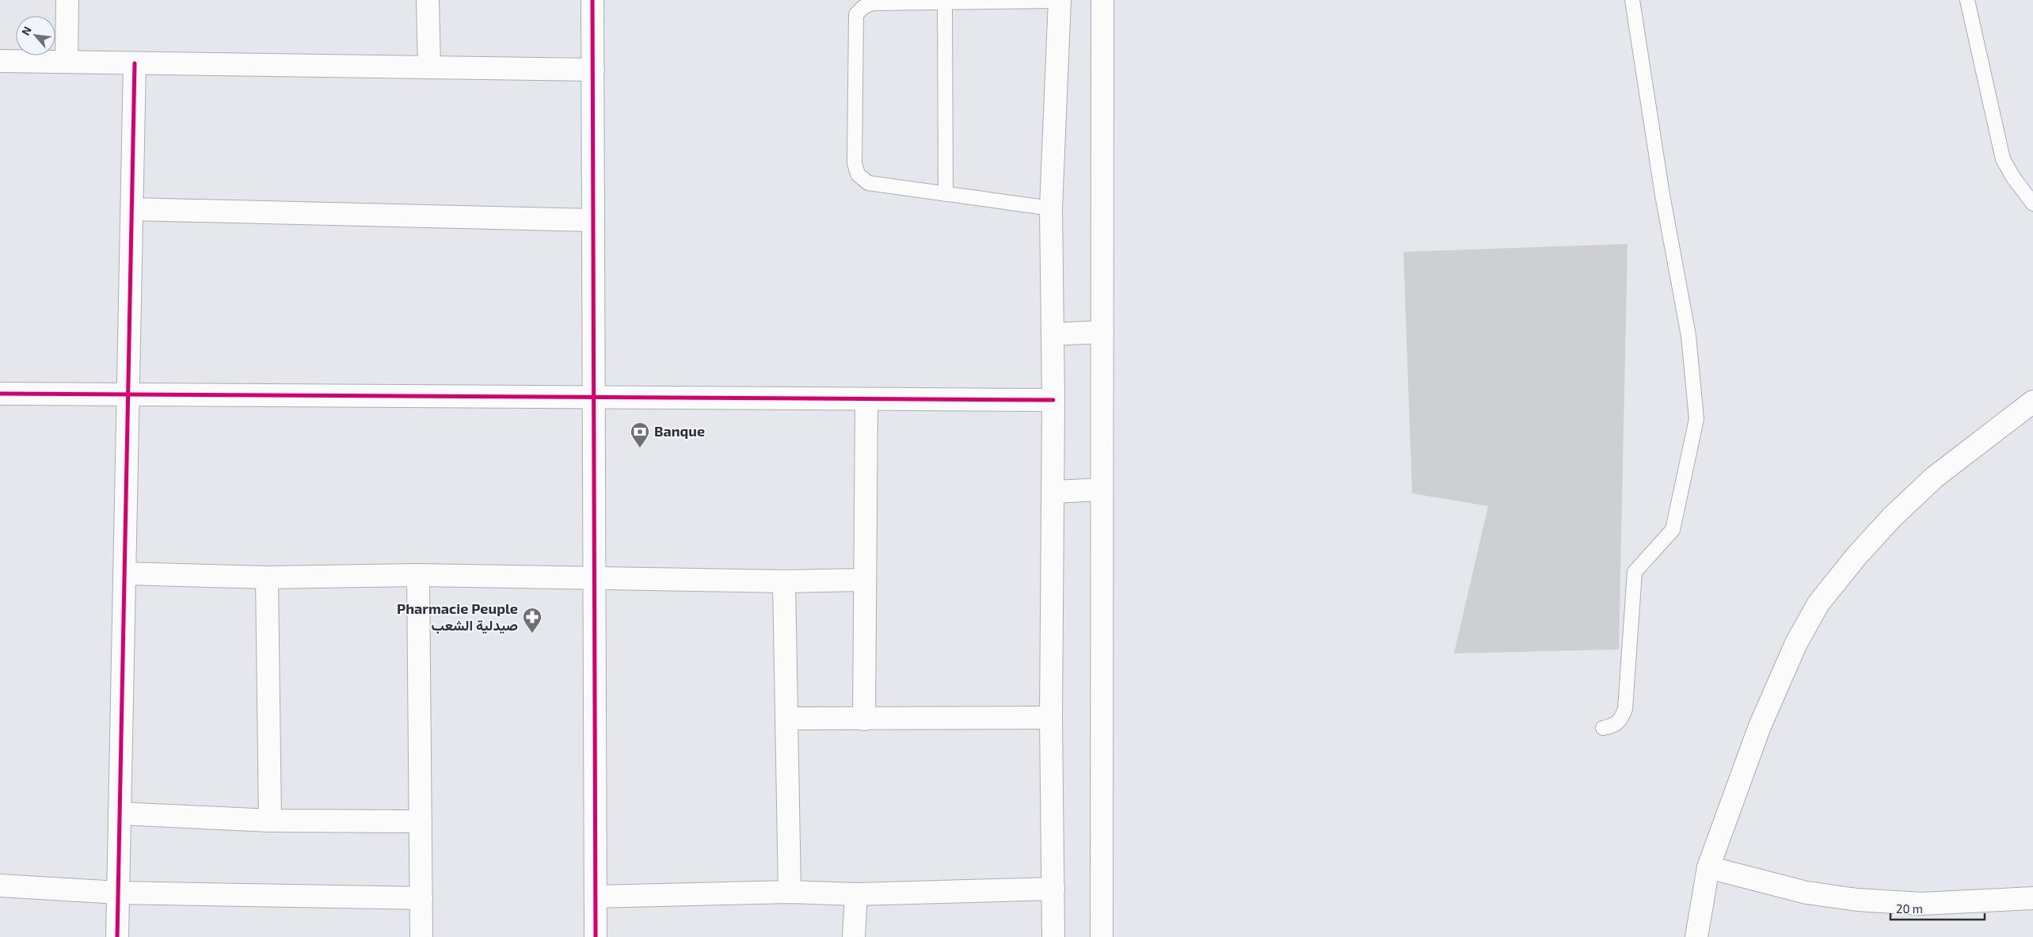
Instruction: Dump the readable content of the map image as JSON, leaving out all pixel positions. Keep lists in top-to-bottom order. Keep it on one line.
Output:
{"places":{"bank":["Banque"],"pharmacy":["Pharmacie Peuple صيدلية الشعب"]},"scale_bar":"20 m","north":"top left"}
